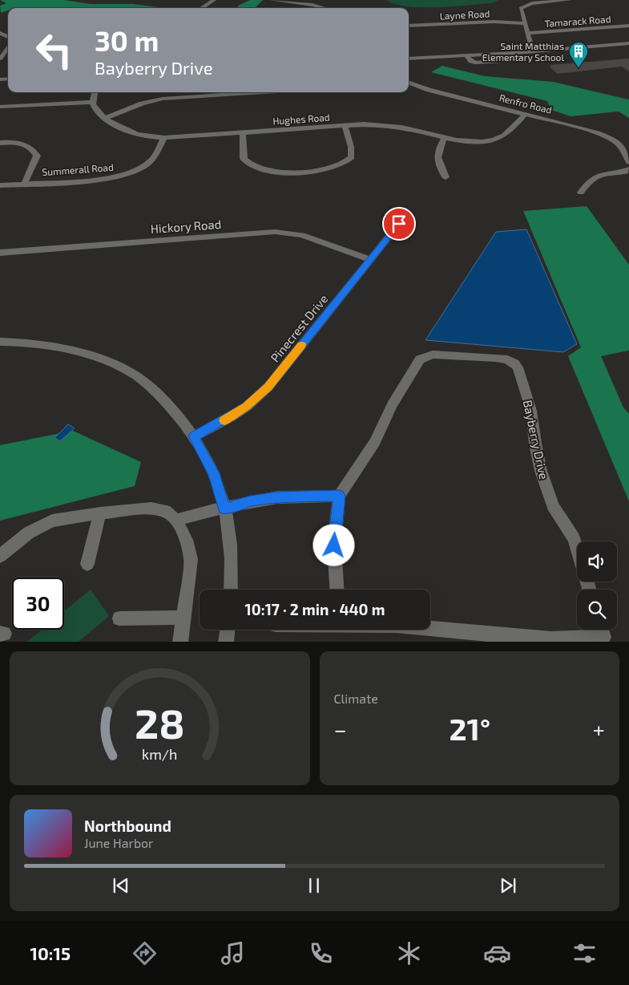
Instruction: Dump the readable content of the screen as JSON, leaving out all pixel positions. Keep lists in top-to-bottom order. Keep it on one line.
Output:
{"streets":{"street":["Layne Road","Tamarack Road","Renfro Road","Hughes Road","Summerall Road","Hickory Road","Pinecrest Drive","Bayberry Drive"]},"crossings":[["Renfro Road","Hughes Road"],["Hughes Road","Summerall Road"],["Hickory Road","Pinecrest Drive"]],"places":{"building":["Saint Matthias Elementary School"]},"page":{"turn":["30 m","Bayberry Drive"],"limit":"30","trip":"10:17 · 2 min · 440 m","tile":"Climate","heat":["−","21°","+"],"song":["Northbound","June Harbor"],"tabs":"10:15","gauge":["28","km/h"]}}
